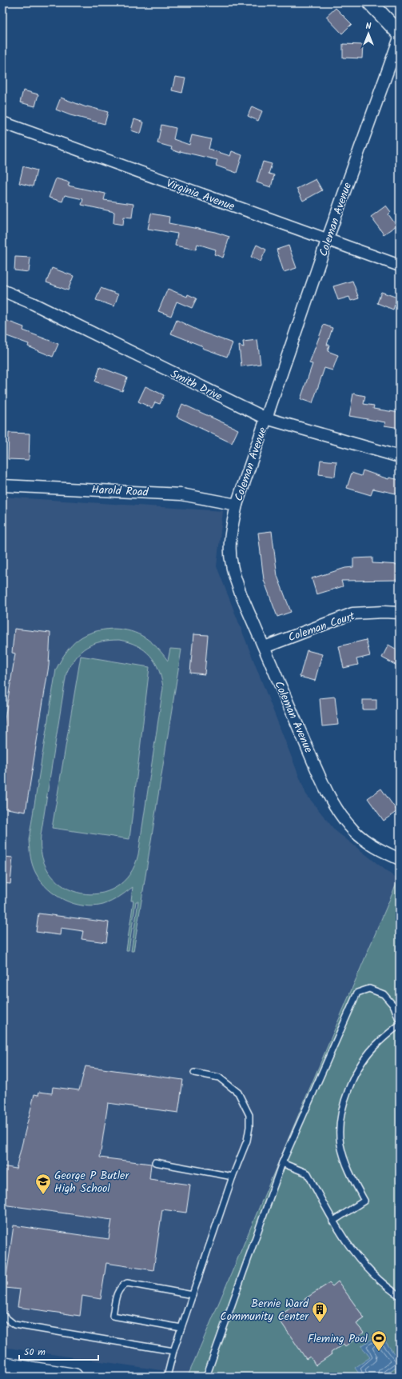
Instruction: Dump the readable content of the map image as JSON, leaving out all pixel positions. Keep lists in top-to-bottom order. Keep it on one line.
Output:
{"streets":{"street":["Virginia Avenue","Coleman Avenue","Smith Drive","Harold Road","Coleman Court"]},"crossings":[["Virginia Avenue","Coleman Avenue"],["Coleman Avenue","Smith Drive"],["Coleman Avenue","Harold Road"],["Coleman Avenue","Coleman Court"]],"places":{"school or university":["George P Butler High School"],"building":["Bernie Ward Community Center"],"sports":["Fleming Pool"]},"scale_bar":"50 m","north":"top"}
